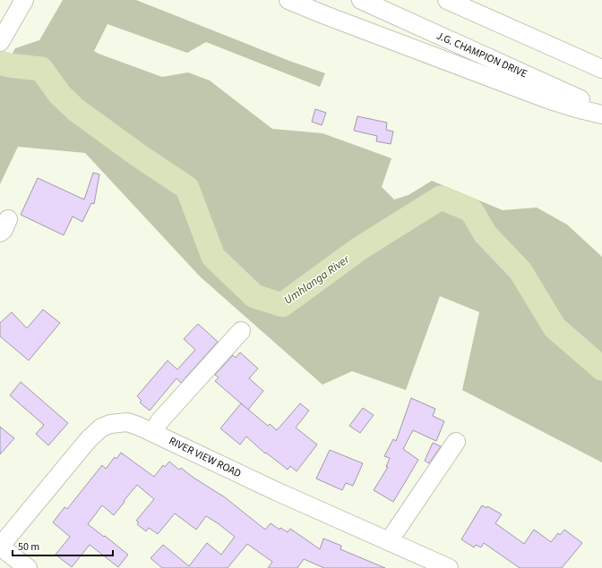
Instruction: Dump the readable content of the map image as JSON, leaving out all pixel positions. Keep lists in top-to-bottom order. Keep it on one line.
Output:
{"streets":{"street":["J.G. CHAMPION DRIVE","RIVER VIEW ROAD"]},"water":["Umhlanga River"],"scale_bar":"50 m"}
